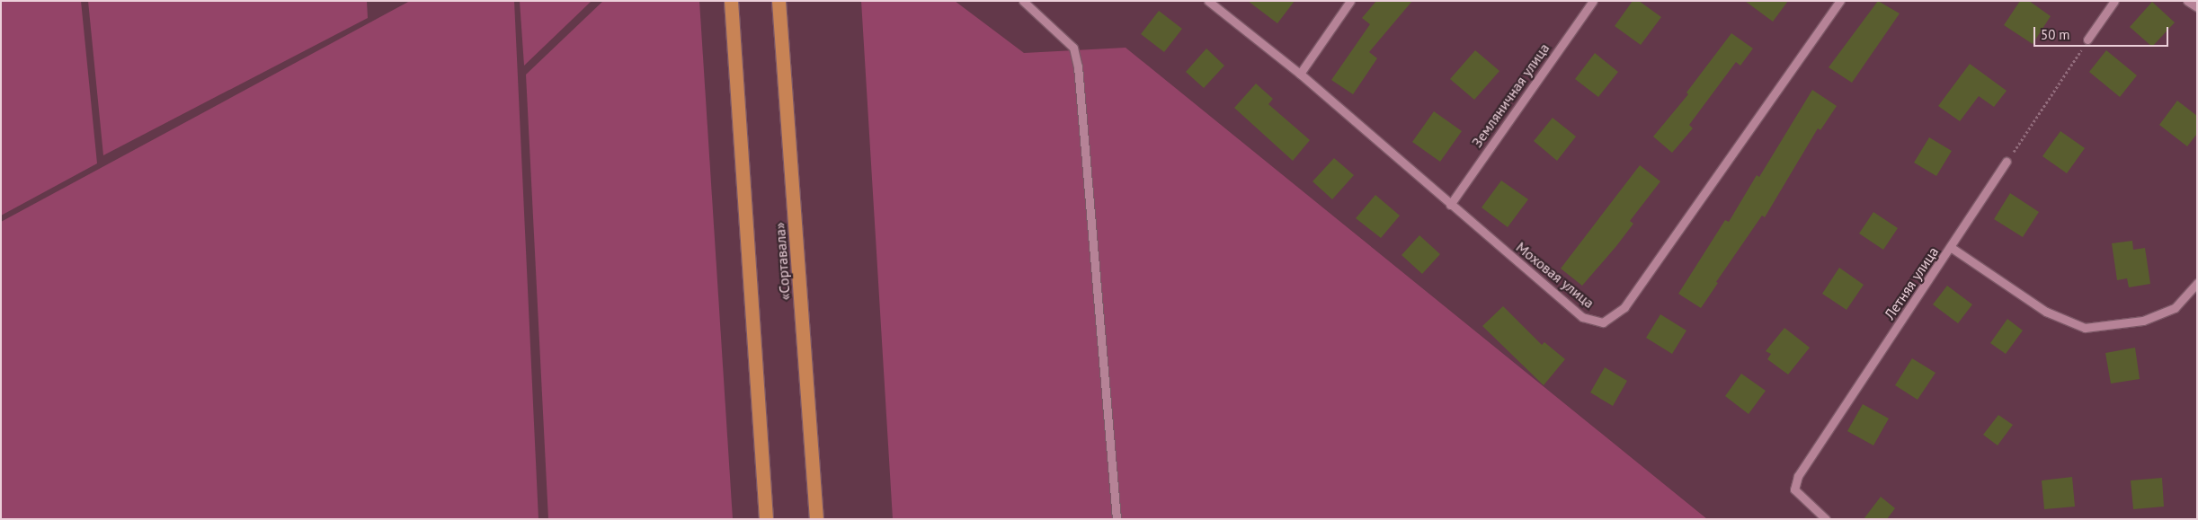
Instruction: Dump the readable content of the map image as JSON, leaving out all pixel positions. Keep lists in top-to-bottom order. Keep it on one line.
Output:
{"streets":{"highway":["«Сортавала»"],"street":["Земляничная улица","Моховая улица","Летняя улица"]},"crossings":[["Земляничная улица","Моховая улица"]],"scale_bar":"50 m"}
